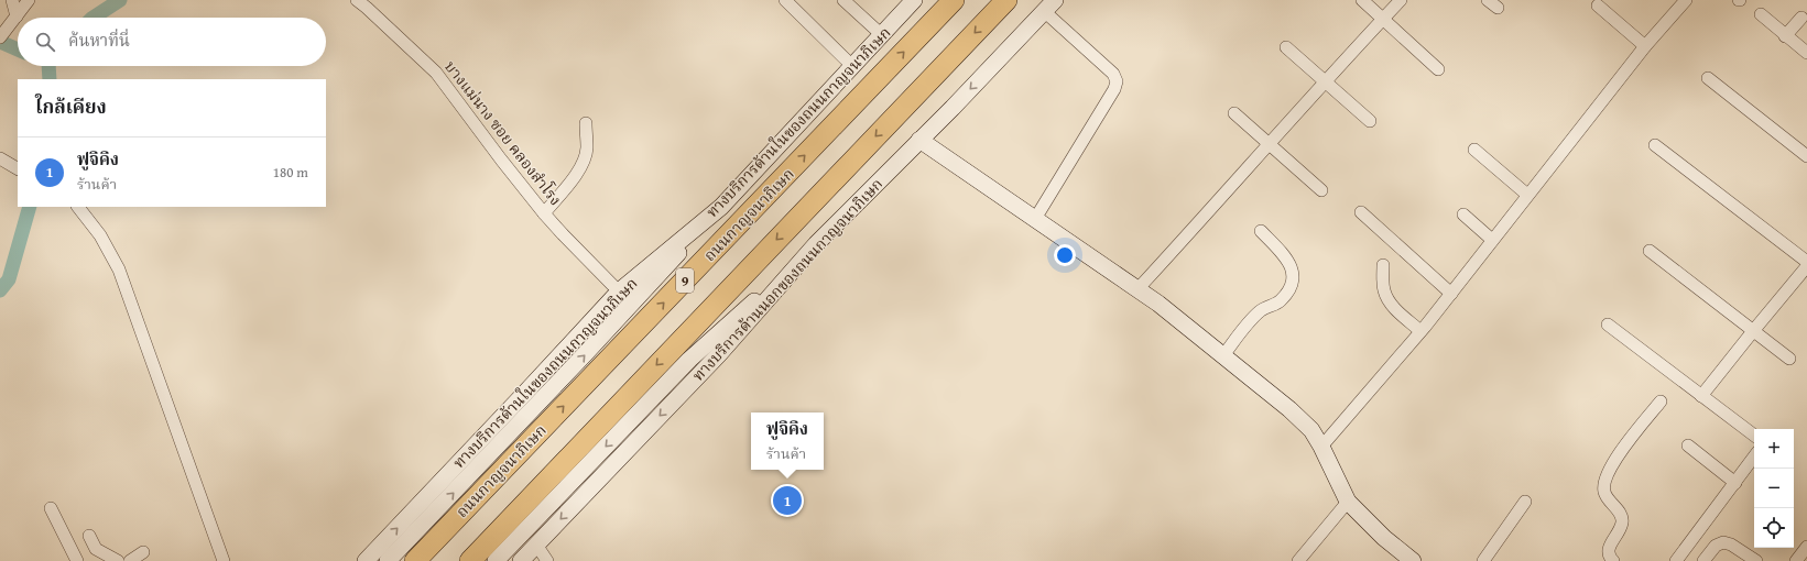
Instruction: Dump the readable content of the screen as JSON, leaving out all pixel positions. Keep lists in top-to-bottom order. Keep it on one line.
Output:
{"streets":{"highway":["ถนนกาญจนาภิเษก","9"],"main road":["ทางบริการด้านในของถนนกาญจนาภิเษก","ทางบริการด้านนอกของถนนกาญจนาภิเษก"],"street":["บางแม่นาง ซอย คลองสำโรง"]},"crossings":[["ทางบริการด้านในของถนนกาญจนาภิเษก","บางแม่นาง ซอย คลองสำโรง"]],"page":{"search":"ค้นหาที่นี่","heading":"ใกล้เคียง","list":[{"mark":"1","name":"ฟูจิคิง","note":"ร้านค้า","value":"180 m"}],"popup":["ฟูจิคิง","ร้านค้า"],"map_buttons":["+","−"],"pins":"1"}}
